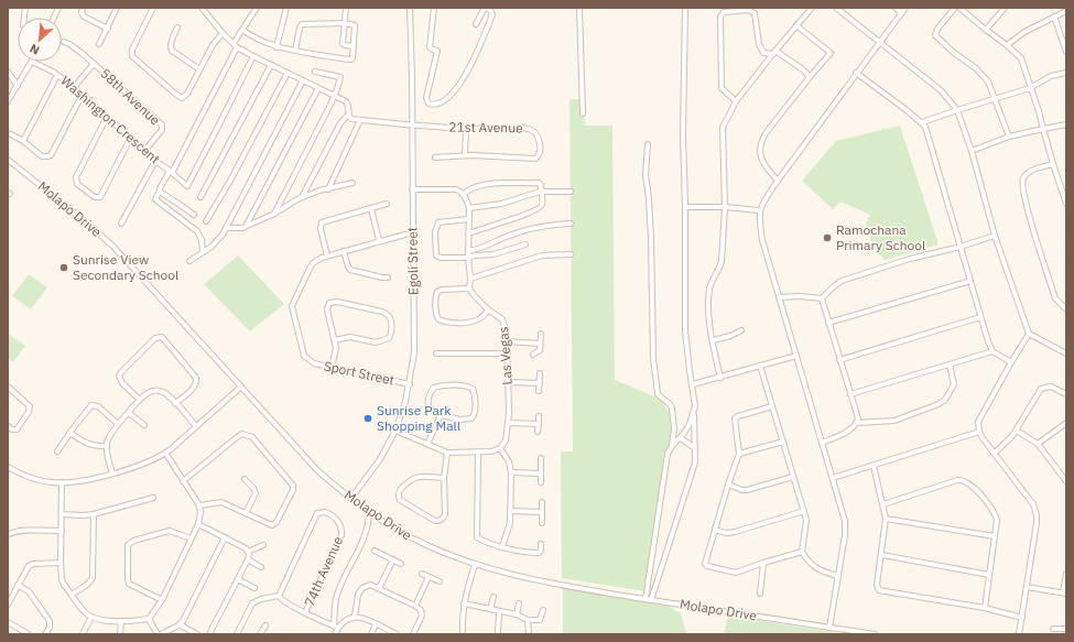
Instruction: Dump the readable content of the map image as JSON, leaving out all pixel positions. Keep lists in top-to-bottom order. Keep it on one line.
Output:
{"streets":{"street":["58th Avenue","Washington Crescent","21st Avenue","Molapo Drive","Egoli Street","Las Vegas","Sport Street","74th Avenue"]},"crossings":[["58th Avenue","Washington Crescent"],["21st Avenue","Egoli Street"],["Molapo Drive","Egoli Street"],["Egoli Street","Sport Street"]],"places":["Ramochana Primary School","Sunrise View Secondary School","Sunrise Park Shopping Mall"],"north":"bottom left"}
